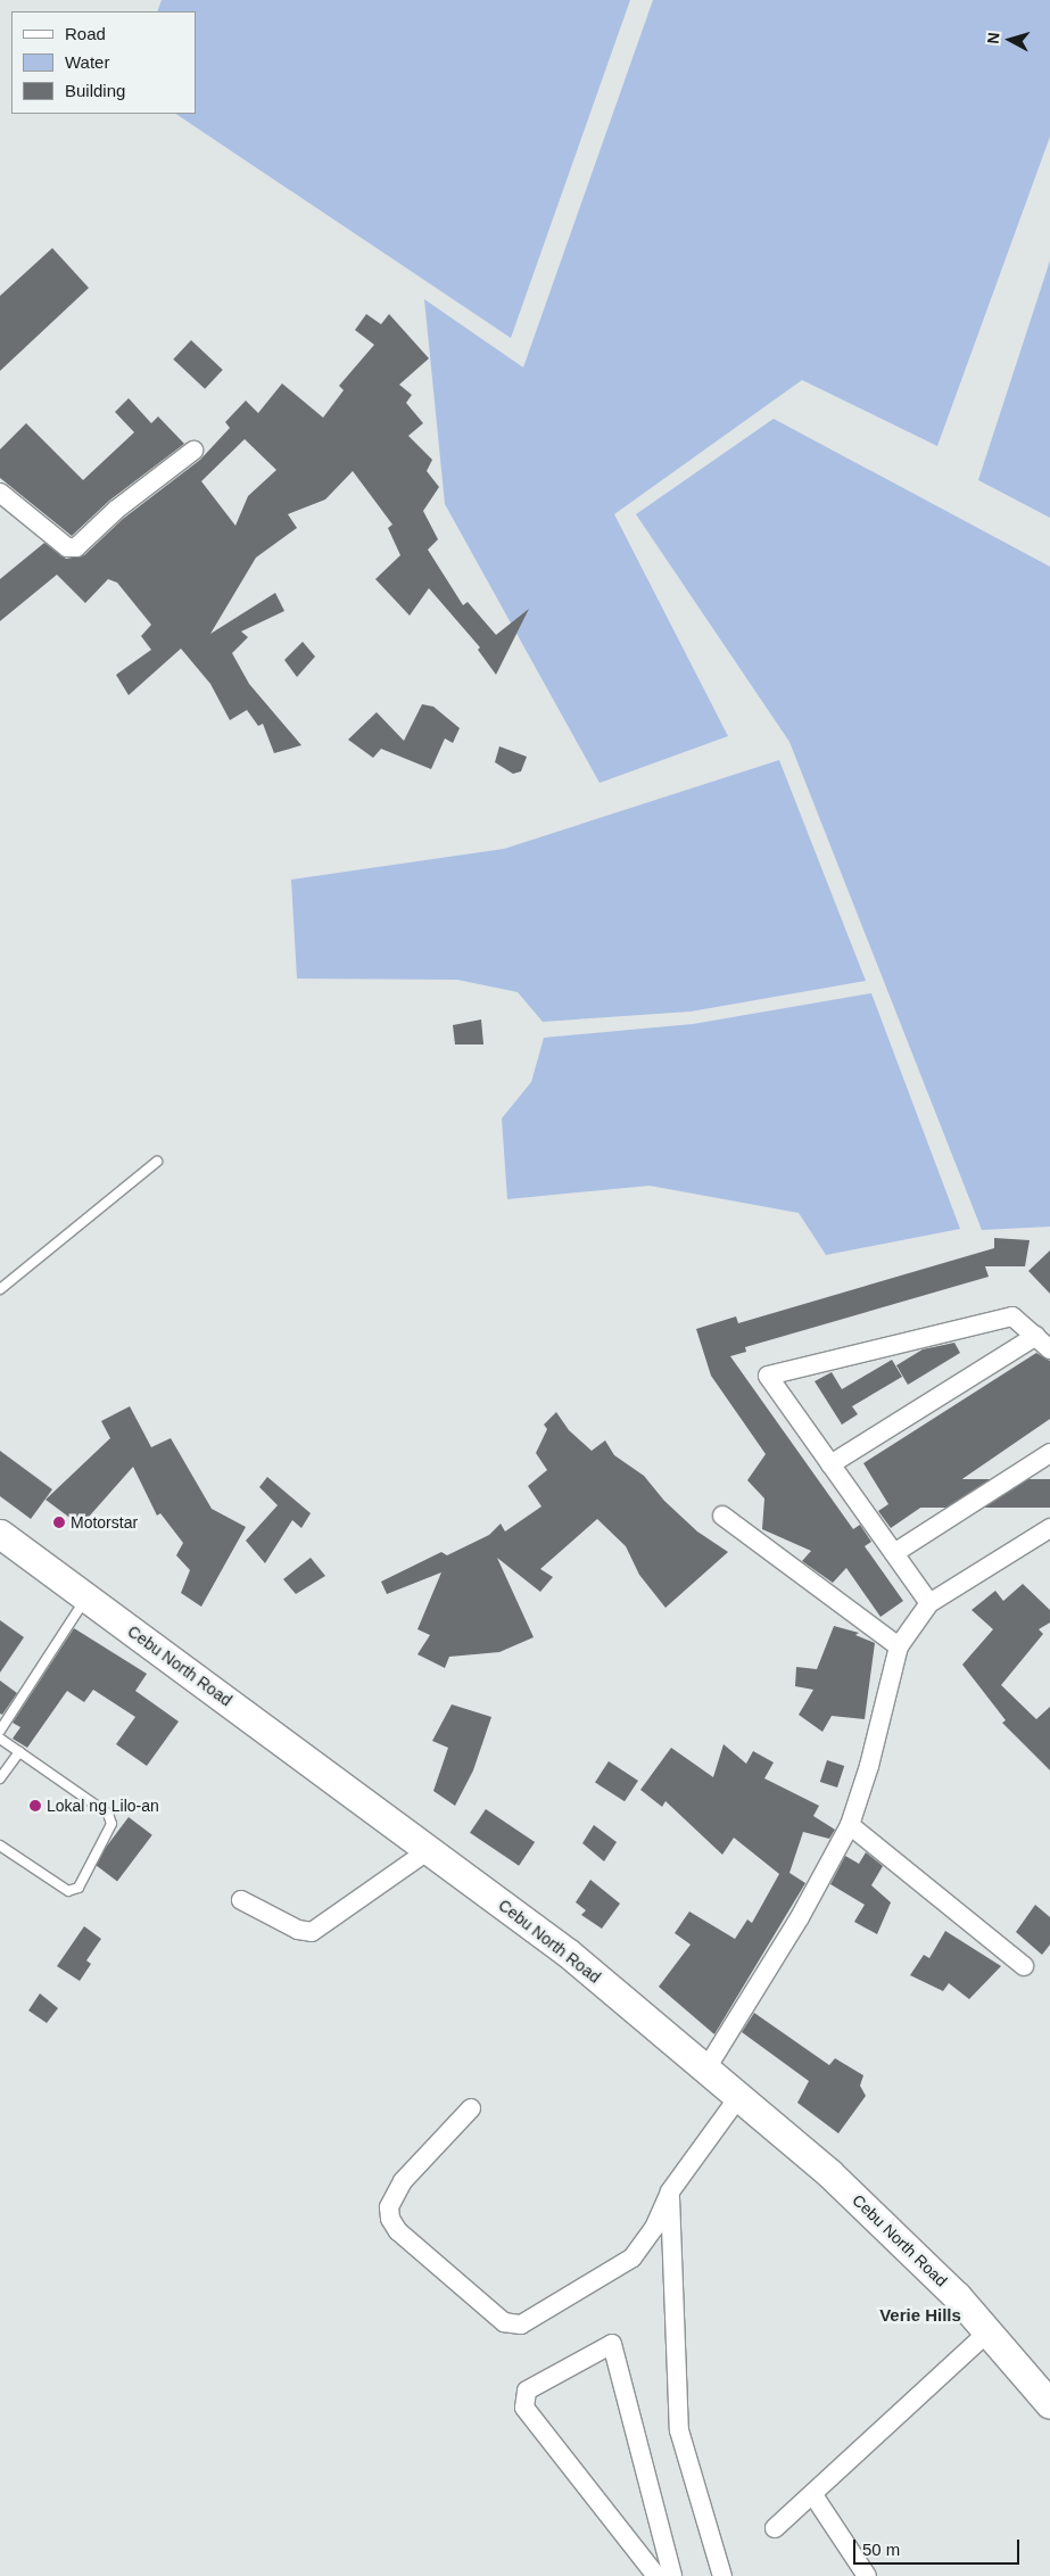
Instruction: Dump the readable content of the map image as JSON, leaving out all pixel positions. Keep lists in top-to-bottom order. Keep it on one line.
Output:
{"streets":{"main road":["Cebu North Road"]},"districts":["Verie Hills"],"places":["Motorstar","Lokal ng Lilo-an"],"legend":["Road","Water","Building"],"scale_bar":"50 m","north":"left"}
